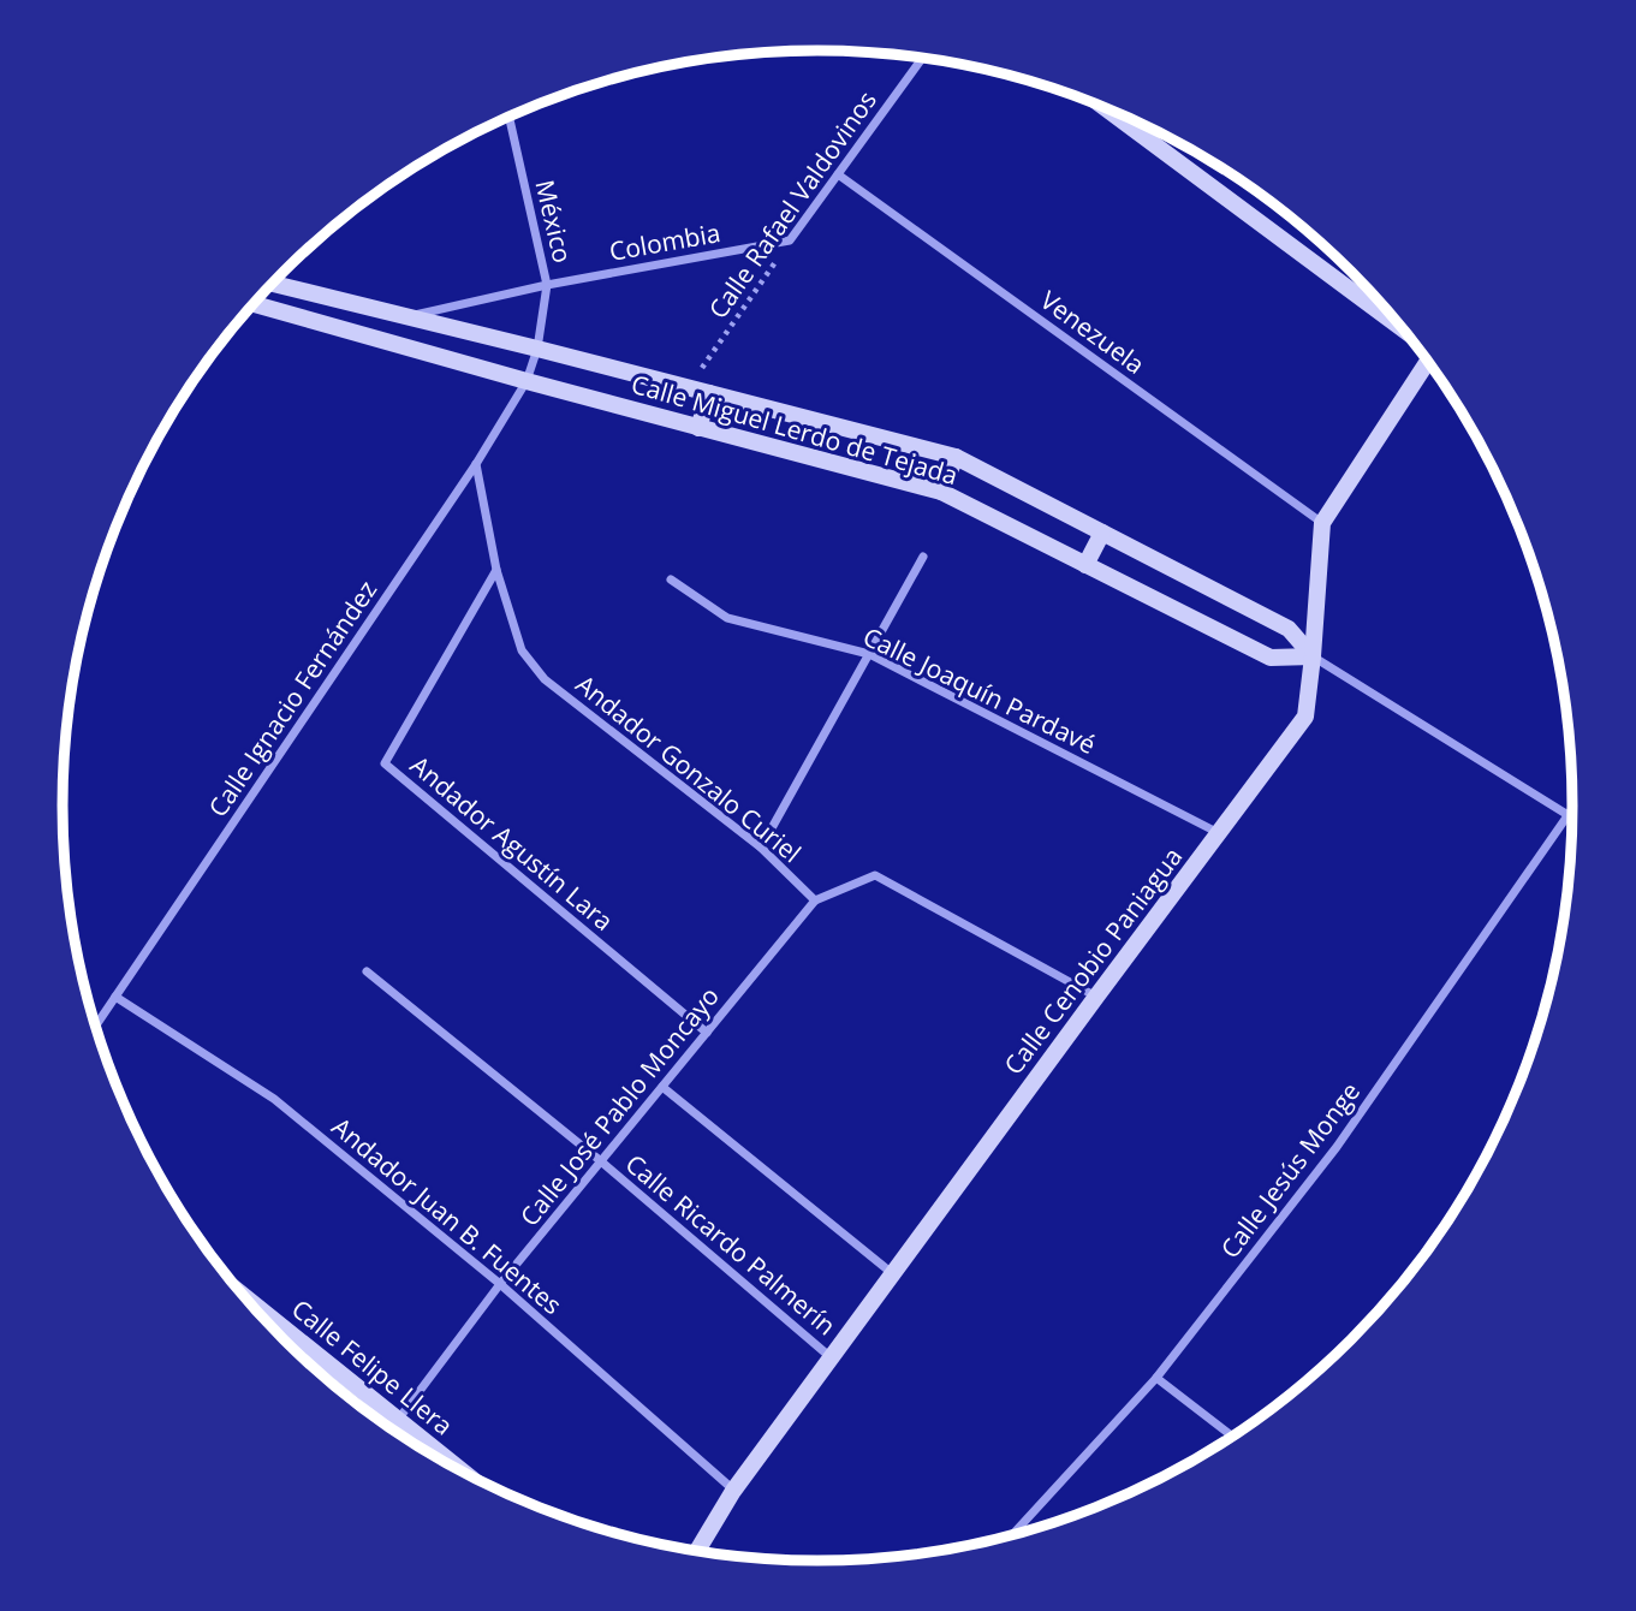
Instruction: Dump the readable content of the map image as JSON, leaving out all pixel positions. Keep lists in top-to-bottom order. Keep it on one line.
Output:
{"streets":{"street":["Calle Rafael Valdovinos","México","Colombia","Venezuela","Calle Miguel Lerdo de Tejada","Calle Joaquín Pardavé","Calle Ignacio Fernández","Andador Gonzalo Curiel","Andador Agustín Lara","Calle Cenobio Paniagua","Calle José Pablo Moncayo","Calle Jesús Monge","Andador Juan B. Fuentes","Calle Ricardo Palmerín","Calle Felipe Llera"]},"crossings":[["Calle Rafael Valdovinos","Colombia"],["Calle Rafael Valdovinos","Venezuela"],["Calle Rafael Valdovinos","Calle Miguel Lerdo de Tejada"],["México","Colombia"],["México","Calle Miguel Lerdo de Tejada"],["México","Calle Ignacio Fernández"],["Colombia","Calle Miguel Lerdo de Tejada"],["Venezuela","Calle Cenobio Paniagua"],["Calle Miguel Lerdo de Tejada","Calle Ignacio Fernández"],["Calle Miguel Lerdo de Tejada","Calle Cenobio Paniagua"],["Calle Miguel Lerdo de Tejada","Calle Jesús Monge"],["Calle Joaquín Pardavé","Calle Cenobio Paniagua"],["Calle Ignacio Fernández","Andador Gonzalo Curiel"],["Calle Ignacio Fernández","Andador Juan B. Fuentes"],["Andador Gonzalo Curiel","Andador Agustín Lara"],["Andador Gonzalo Curiel","Calle José Pablo Moncayo"],["Andador Agustín Lara","Calle José Pablo Moncayo"],["Calle Cenobio Paniagua","Andador Juan B. Fuentes"],["Calle Cenobio Paniagua","Calle Ricardo Palmerín"],["Calle José Pablo Moncayo","Andador Juan B. Fuentes"],["Calle José Pablo Moncayo","Calle Ricardo Palmerín"],["Calle José Pablo Moncayo","Calle Felipe Llera"]]}
